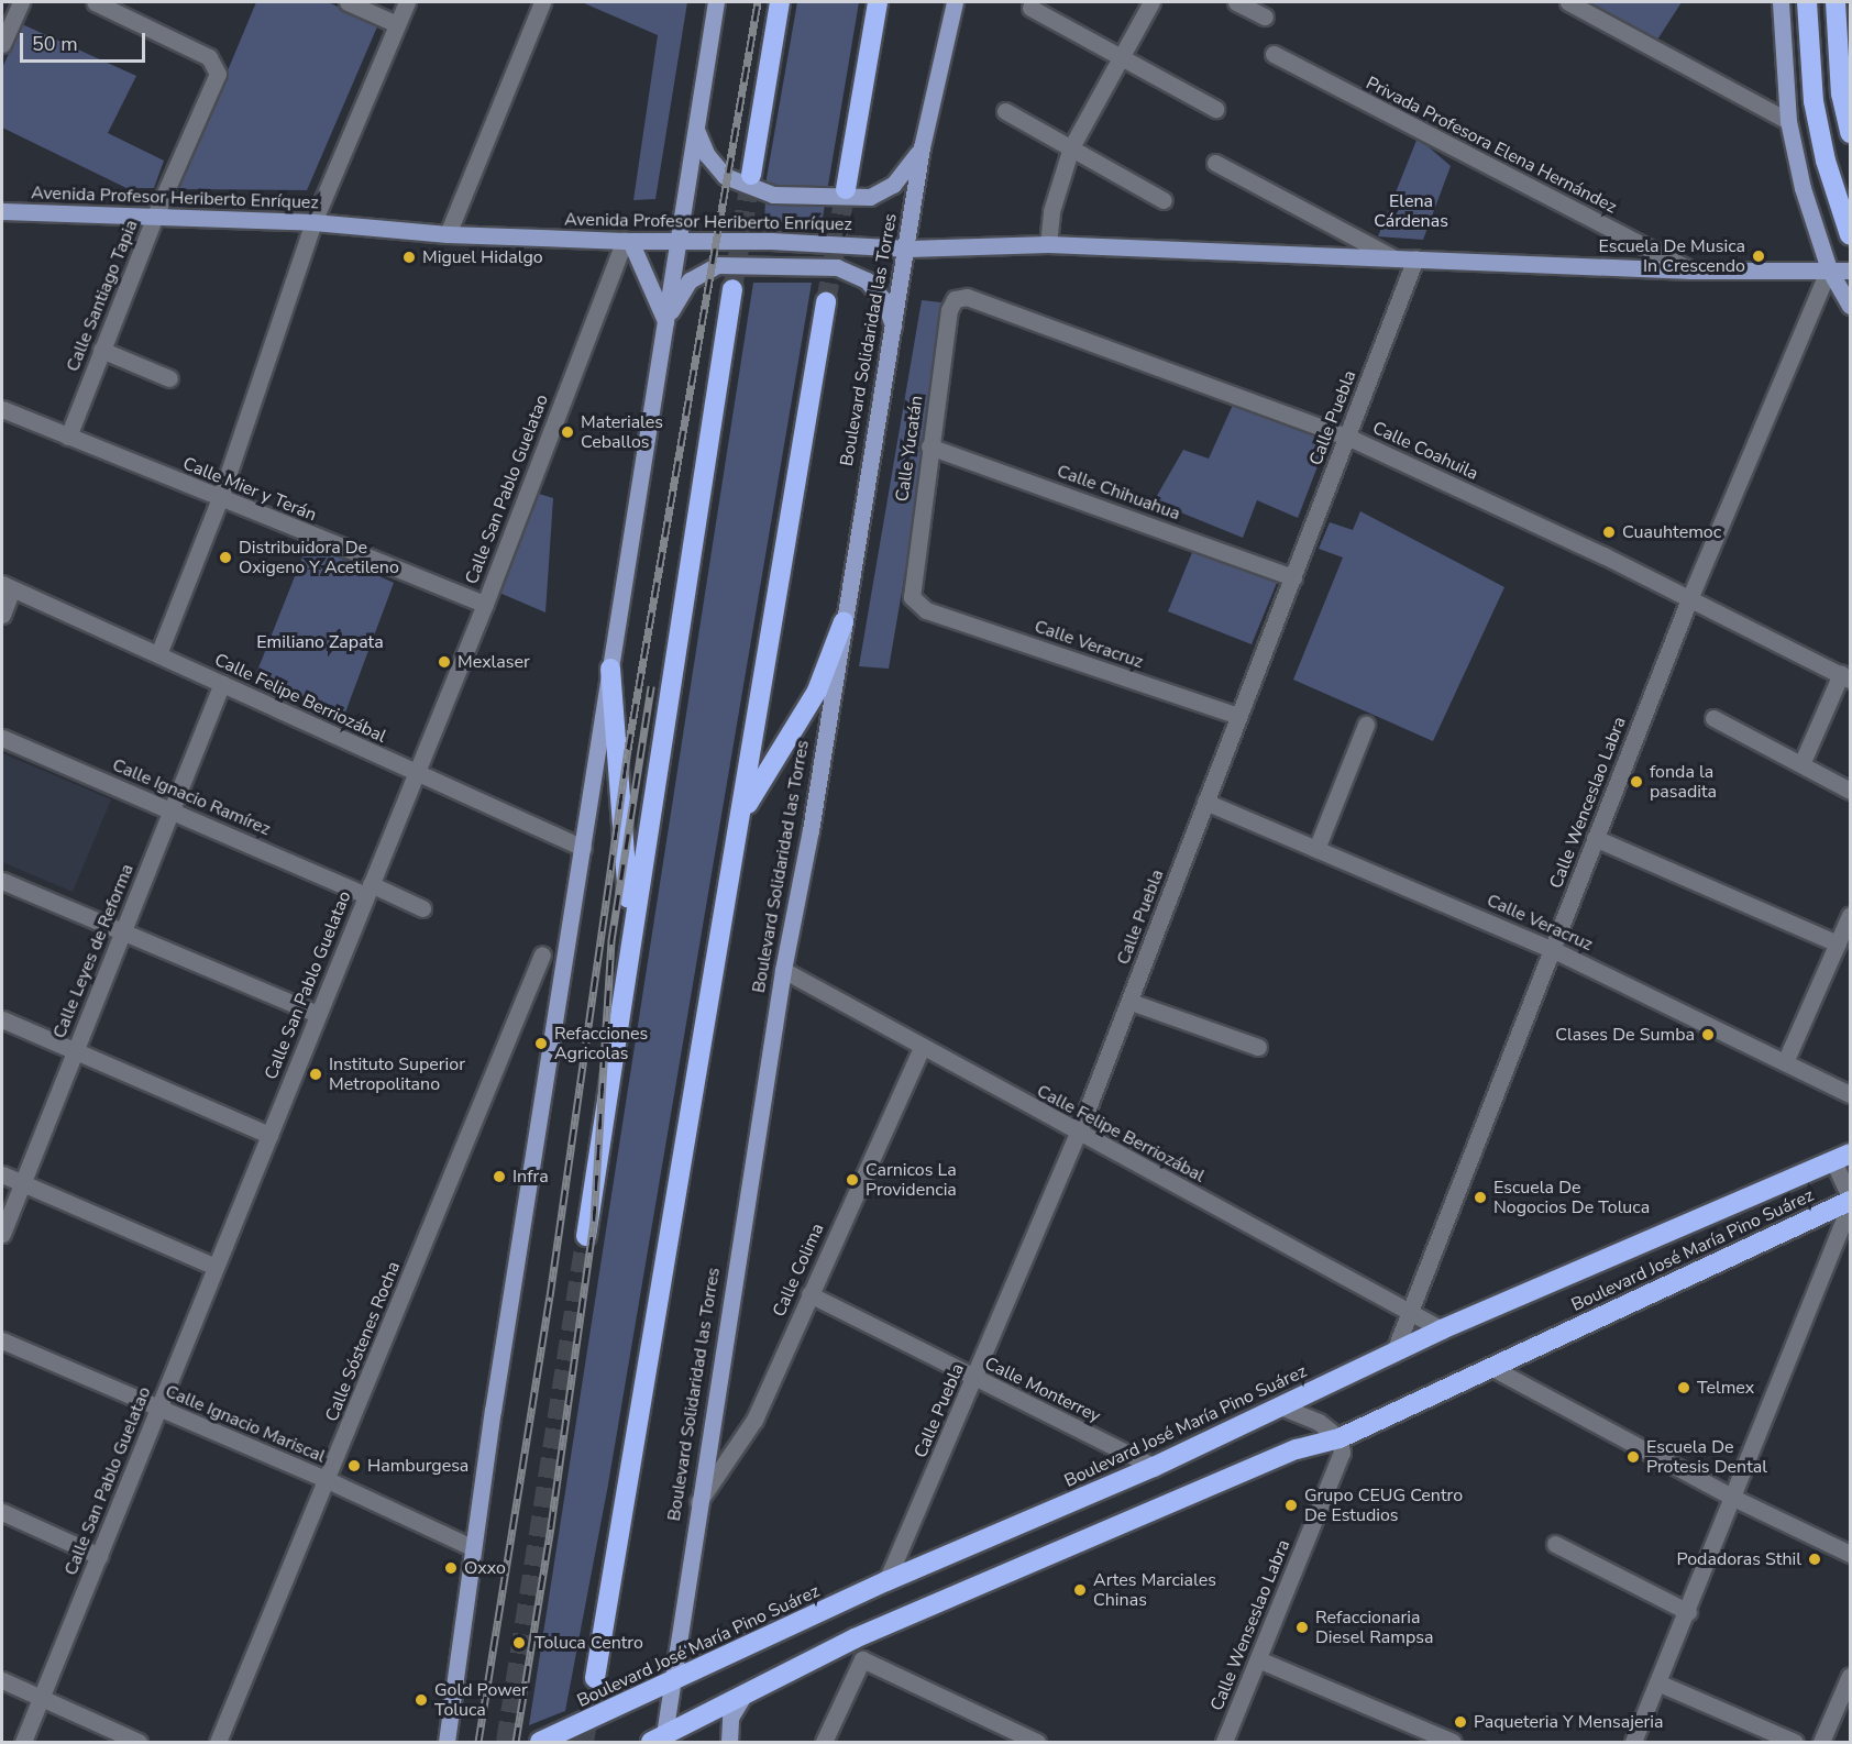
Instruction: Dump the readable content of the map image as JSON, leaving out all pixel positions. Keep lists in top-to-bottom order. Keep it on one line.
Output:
{"streets":{"highway":["Boulevard José María Pino Suárez"],"main road":["Avenida Profesor Heriberto Enríquez","Boulevard Solidaridad las Torres"],"street":["Privada Profesora Elena Hernández","Calle Santiago Tapia","Calle Puebla","Calle Yucatán","Calle Coahuila","Calle Mier y Terán","Calle San Pablo Guelatao","Calle Chihuahua","Calle Veracruz","Calle Felipe Berriozábal","Calle Ignacio Ramírez","Calle Wenceslao Labra","Calle Leyes de Reforma","Calle Colima","Calle Sóstenes Rocha","Calle Monterrey","Calle Ignacio Mariscal","Calle Wenseslao Labra"]},"crossings":[["Privada Profesora Elena Hernández","Avenida Profesor Heriberto Enríquez"],["Avenida Profesor Heriberto Enríquez","Calle Santiago Tapia"],["Avenida Profesor Heriberto Enríquez","Boulevard Solidaridad las Torres"],["Avenida Profesor Heriberto Enríquez","Calle Puebla"],["Avenida Profesor Heriberto Enríquez","Calle San Pablo Guelatao"],["Avenida Profesor Heriberto Enríquez","Calle Wenceslao Labra"],["Calle Santiago Tapia","Calle Mier y Terán"],["Boulevard Solidaridad las Torres","Calle Felipe Berriozábal"],["Boulevard Solidaridad las Torres","Boulevard José María Pino Suárez"],["Boulevard Solidaridad las Torres","Calle Colima"],["Calle Puebla","Calle Coahuila"],["Calle Puebla","Calle Chihuahua"],["Calle Puebla","Calle Veracruz"],["Calle Puebla","Calle Felipe Berriozábal"],["Calle Puebla","Boulevard José María Pino Suárez"],["Calle Puebla","Calle Monterrey"],["Calle Yucatán","Calle Coahuila"],["Calle Yucatán","Calle Chihuahua"],["Calle Yucatán","Calle Veracruz"],["Calle Coahuila","Calle Wenceslao Labra"],["Calle Mier y Terán","Calle San Pablo Guelatao"],["Calle San Pablo Guelatao","Calle Felipe Berriozábal"],["Calle San Pablo Guelatao","Calle Ignacio Ramírez"],["Calle San Pablo Guelatao","Calle Ignacio Mariscal"],["Calle Veracruz","Calle Wenceslao Labra"],["Calle Felipe Berriozábal","Calle Wenceslao Labra"],["Calle Felipe Berriozábal","Calle Leyes de Reforma"],["Calle Felipe Berriozábal","Boulevard José María Pino Suárez"],["Calle Felipe Berriozábal","Calle Colima"],["Calle Ignacio Ramírez","Calle Leyes de Reforma"],["Calle Wenceslao Labra","Boulevard José María Pino Suárez"],["Boulevard José María Pino Suárez","Calle Monterrey"],["Boulevard José María Pino Suárez","Calle Wenseslao Labra"],["Calle Colima","Calle Monterrey"],["Calle Sóstenes Rocha","Calle Ignacio Mariscal"]],"parks":["Elena Cárdenas","Emiliano Zapata"],"places":["Escuela De Musica In Crescendo","Miguel Hidalgo","Materiales Ceballos","Cuauhtemoc","Distribuidora De Oxigeno Y Acetileno","Mexlaser","fonda la pasadita","Clases De Sumba","Refacciones Agricolas","Instituto Superior Metropolitano","Infra","Carnicos La Providencia","Escuela De Nogocios De Toluca","Telmex","Escuela De Protesis Dental","Hamburgesa","Grupo CEUG Centro De Estudios","Podadoras Sthil","Oxxo","Artes Marciales Chinas","Refaccionaria Diesel Rampsa","Toluca Centro","Gold Power Toluca","Paqueteria Y Mensajeria"],"scale_bar":"50 m"}
